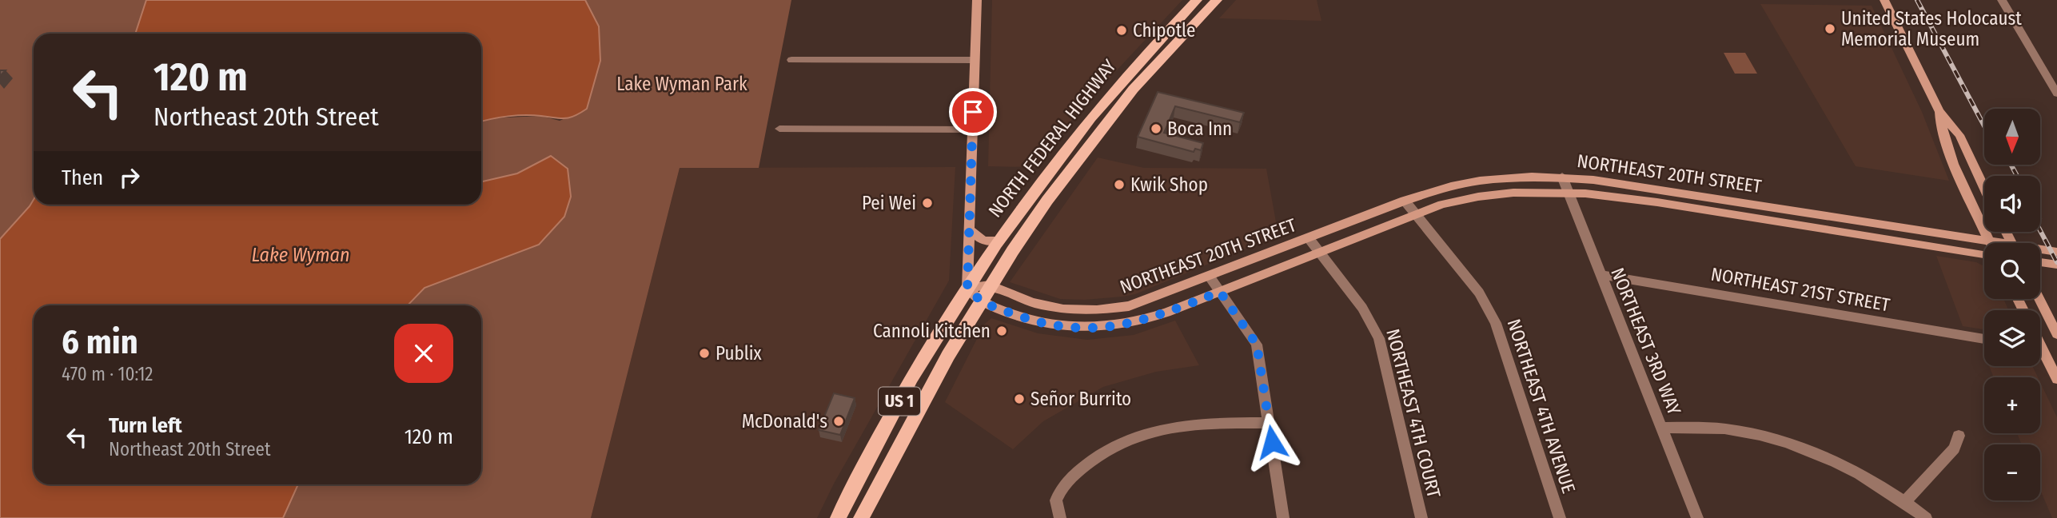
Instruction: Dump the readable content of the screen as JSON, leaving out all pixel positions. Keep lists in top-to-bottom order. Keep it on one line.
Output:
{"streets":{"main road":["NORTH FEDERAL HIGHWAY","US 1"],"street":["NORTHEAST 20TH STREET","NORTHEAST 21ST STREET","NORTHEAST 3RD WAY","NORTHEAST 4TH AVENUE","NORTHEAST 4TH COURT"]},"crossings":[["NORTH FEDERAL HIGHWAY","NORTHEAST 20TH STREET"],["NORTHEAST 20TH STREET","NORTHEAST 3RD WAY"],["NORTHEAST 20TH STREET","NORTHEAST 4TH AVENUE"],["NORTHEAST 20TH STREET","NORTHEAST 4TH COURT"],["NORTHEAST 21ST STREET","NORTHEAST 3RD WAY"]],"water":["Lake Wyman"],"parks":["Lake Wyman Park"],"places":["United States Holocaust Memorial Museum","Chipotle","Boca Inn","Kwik Shop","Pei Wei","Cannoli Kitchen","Publix","Señor Burrito","McDonald's"],"north":"bottom","page":{"turn":["120 m","Northeast 20th Street"],"map_buttons":["+","−"],"then":"Then","heading":["6 min","470 m · 10:12"],"list":[{"name":"Turn left","note":"Northeast 20th Street","value":"120 m"}]}}
